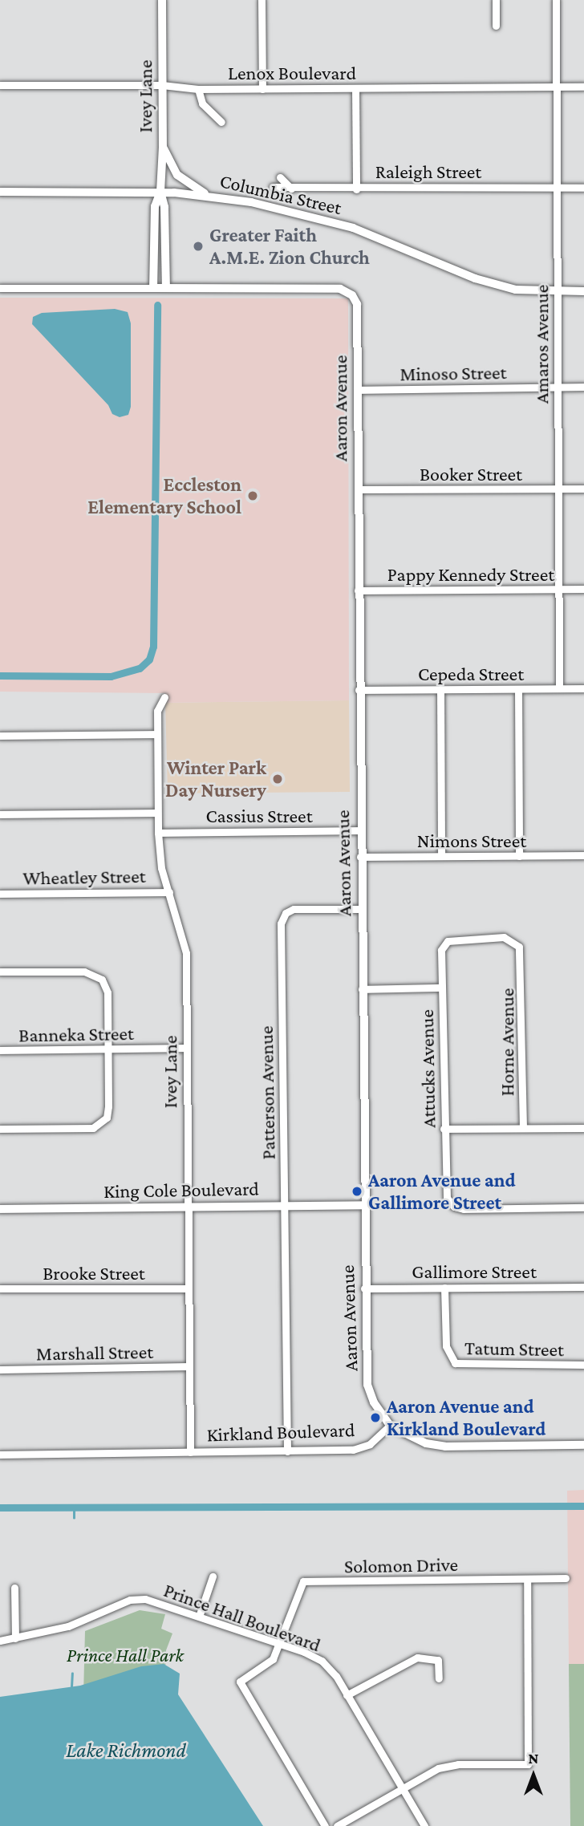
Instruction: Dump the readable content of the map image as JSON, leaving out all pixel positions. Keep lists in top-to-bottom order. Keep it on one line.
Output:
{"streets":{"street":["Lenox Boulevard","Ivey Lane","Raleigh Street","Columbia Street","Amaros Avenue","Minoso Street","Aaron Avenue","Booker Street","Pappy Kennedy Street","Cepeda Street","Cassius Street","Nimons Street","Wheatley Street","Banneka Street","Horne Avenue","Attucks Avenue","Patterson Avenue","King Cole Boulevard","Gallimore Street","Brooke Street","Tatum Street","Marshall Street","Kirkland Boulevard","Solomon Drive","Prince Hall Boulevard"]},"crossings":[["Lenox Boulevard","Ivey Lane"],["Lenox Boulevard","Amaros Avenue"],["Ivey Lane","Columbia Street"],["Ivey Lane","Aaron Avenue"],["Ivey Lane","Cassius Street"],["Ivey Lane","Wheatley Street"],["Ivey Lane","Banneka Street"],["Ivey Lane","King Cole Boulevard"],["Ivey Lane","Brooke Street"],["Ivey Lane","Marshall Street"],["Ivey Lane","Kirkland Boulevard"],["Raleigh Street","Amaros Avenue"],["Columbia Street","Amaros Avenue"],["Amaros Avenue","Minoso Street"],["Amaros Avenue","Booker Street"],["Amaros Avenue","Pappy Kennedy Street"],["Amaros Avenue","Cepeda Street"],["Minoso Street","Aaron Avenue"],["Aaron Avenue","Booker Street"],["Aaron Avenue","Pappy Kennedy Street"],["Aaron Avenue","Cepeda Street"],["Aaron Avenue","Cassius Street"],["Aaron Avenue","Nimons Street"],["Aaron Avenue","Patterson Avenue"],["Aaron Avenue","King Cole Boulevard"],["Aaron Avenue","Gallimore Street"],["Aaron Avenue","Kirkland Boulevard"],["Horne Avenue","Attucks Avenue"],["Patterson Avenue","King Cole Boulevard"],["Patterson Avenue","Kirkland Boulevard"],["Gallimore Street","Tatum Street"],["Solomon Drive","Prince Hall Boulevard"]],"water":["Lake Richmond"],"parks":["Prince Hall Park"],"places":["Greater Faith A.M.E. Zion Church","Eccleston Elementary School","Winter Park Day Nursery","Aaron Avenue and Gallimore Street","Aaron Avenue and Kirkland Boulevard"],"north":"top"}
